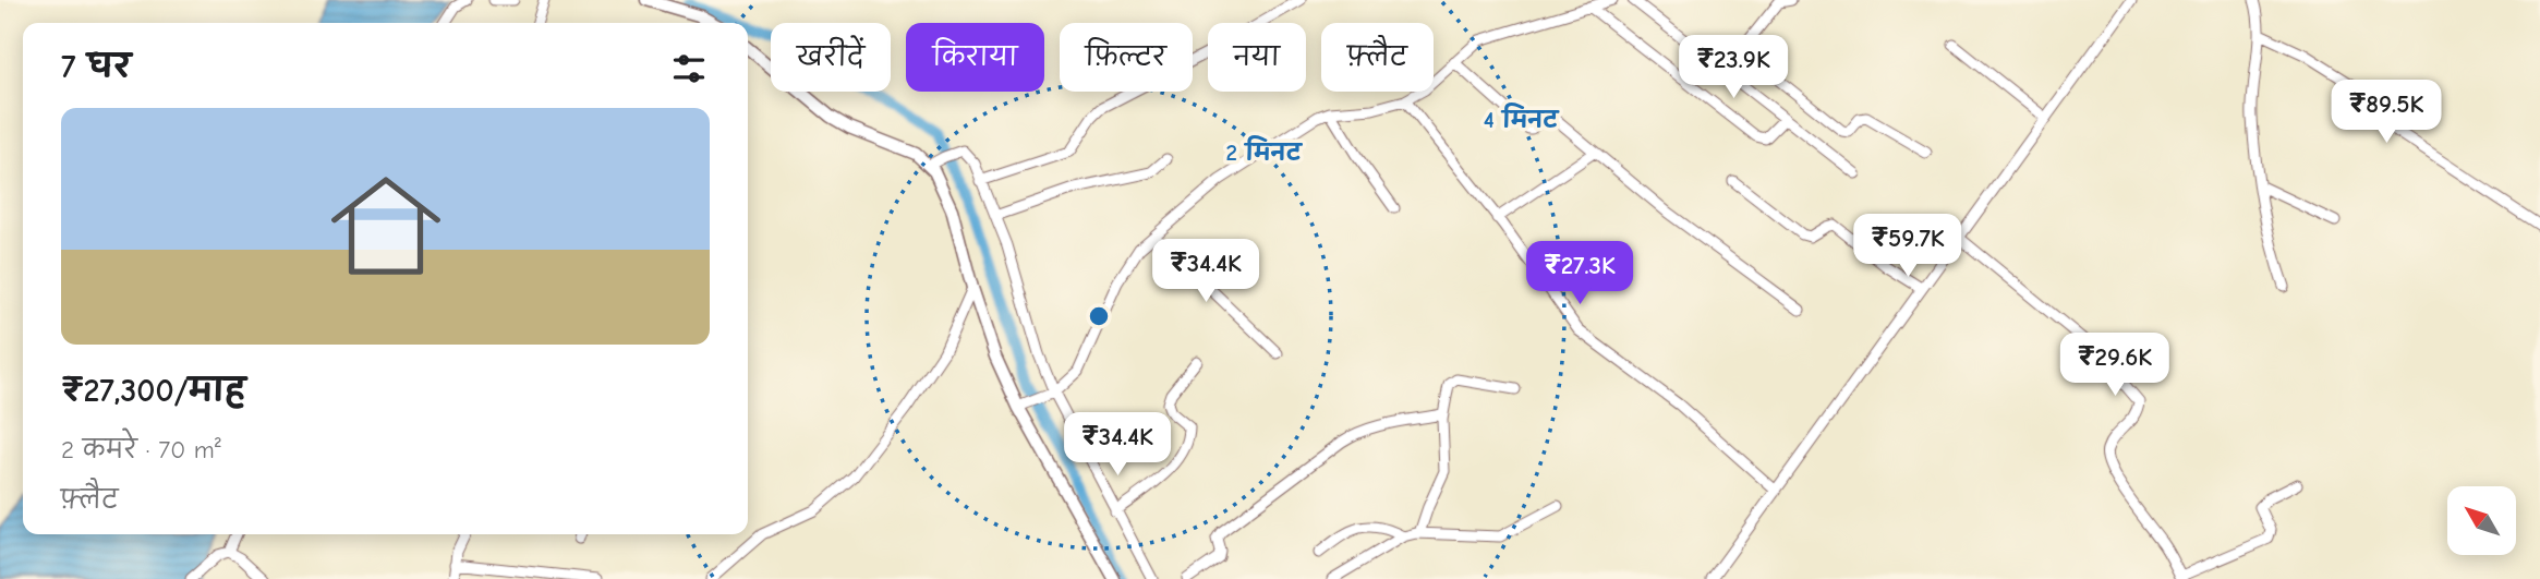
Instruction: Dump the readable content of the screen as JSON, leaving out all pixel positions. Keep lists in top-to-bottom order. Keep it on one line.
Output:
{"north":"top left","page":{"chip":["खरीदें","किराया","फ़िल्टर","नया","फ़्लैट"],"heading":"7 घर","price":["₹23.9K","₹89.5K","₹59.7K","₹34.4K","₹27.3K","₹29.6K","₹34.4K"],"list":[{"name":"₹27,300/माह","note":"2 कमरे · 70 m² · फ़्लैट"}]},"rings":["4 मिनट","2 मिनट"]}
